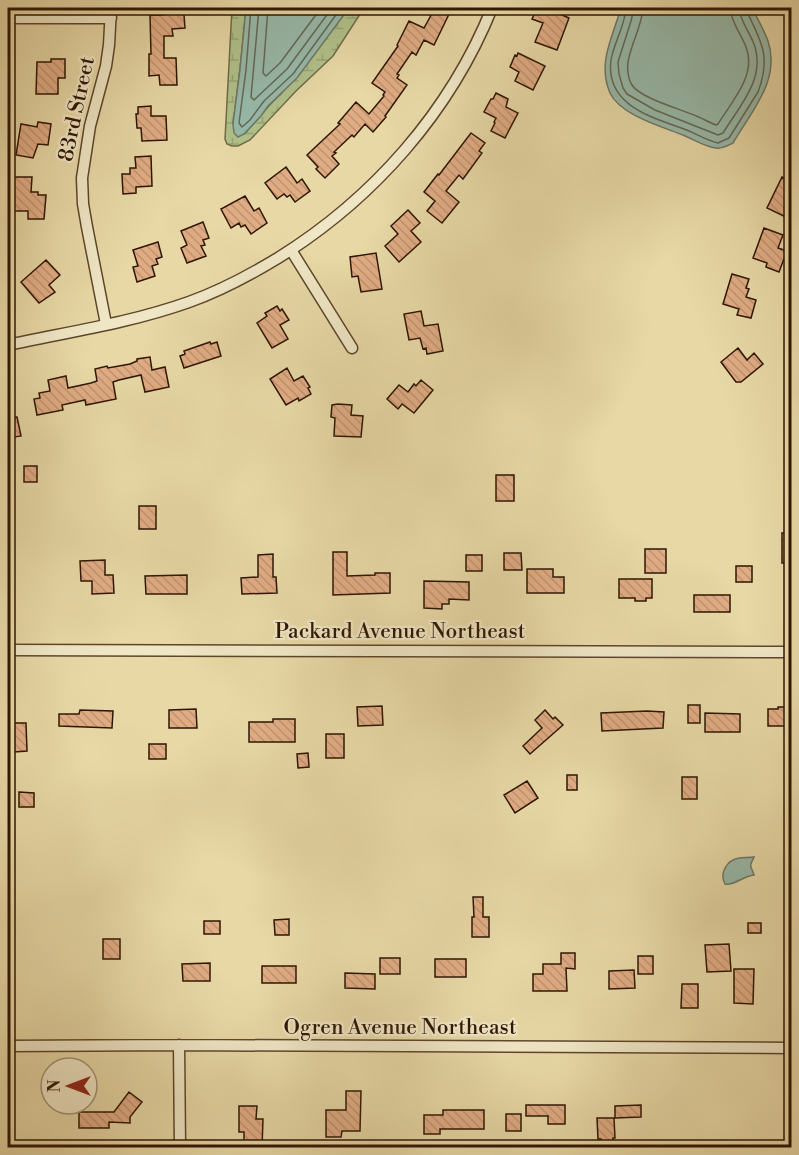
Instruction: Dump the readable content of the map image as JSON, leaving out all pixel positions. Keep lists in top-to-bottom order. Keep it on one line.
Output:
{"streets":{"street":["83rd Street","Packard Avenue Northeast","Ogren Avenue Northeast"]},"north":"left"}
